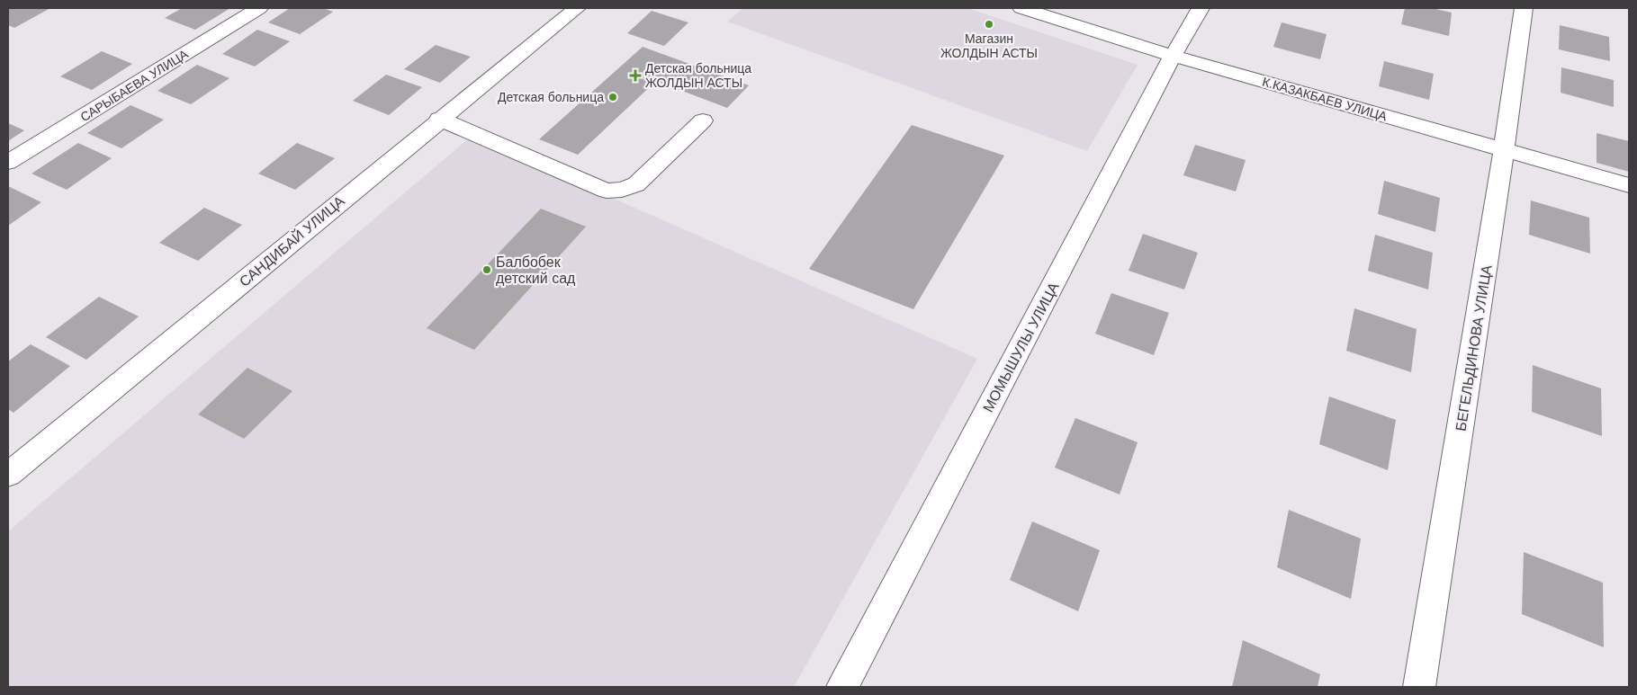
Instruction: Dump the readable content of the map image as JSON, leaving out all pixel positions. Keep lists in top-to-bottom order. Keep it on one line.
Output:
{"streets":{"street":["САРЫБАЕВА УЛИЦА","К.КАЗАКБАЕВ УЛИЦА","САНДИБАЙ УЛИЦА","МОМЫШУЛЫ УЛИЦА","БЕГЕЛЬДИНОВА УЛИЦА"]},"crossings":[["К.КАЗАКБАЕВ УЛИЦА","МОМЫШУЛЫ УЛИЦА"],["К.КАЗАКБАЕВ УЛИЦА","БЕГЕЛЬДИНОВА УЛИЦА"]],"places":{"other":["Магазин ЖОЛДЫН АСТЫ","Детская больница","Балбобек детский сад"],"health":["Детская больница ЖОЛДЫН АСТЫ"]}}
